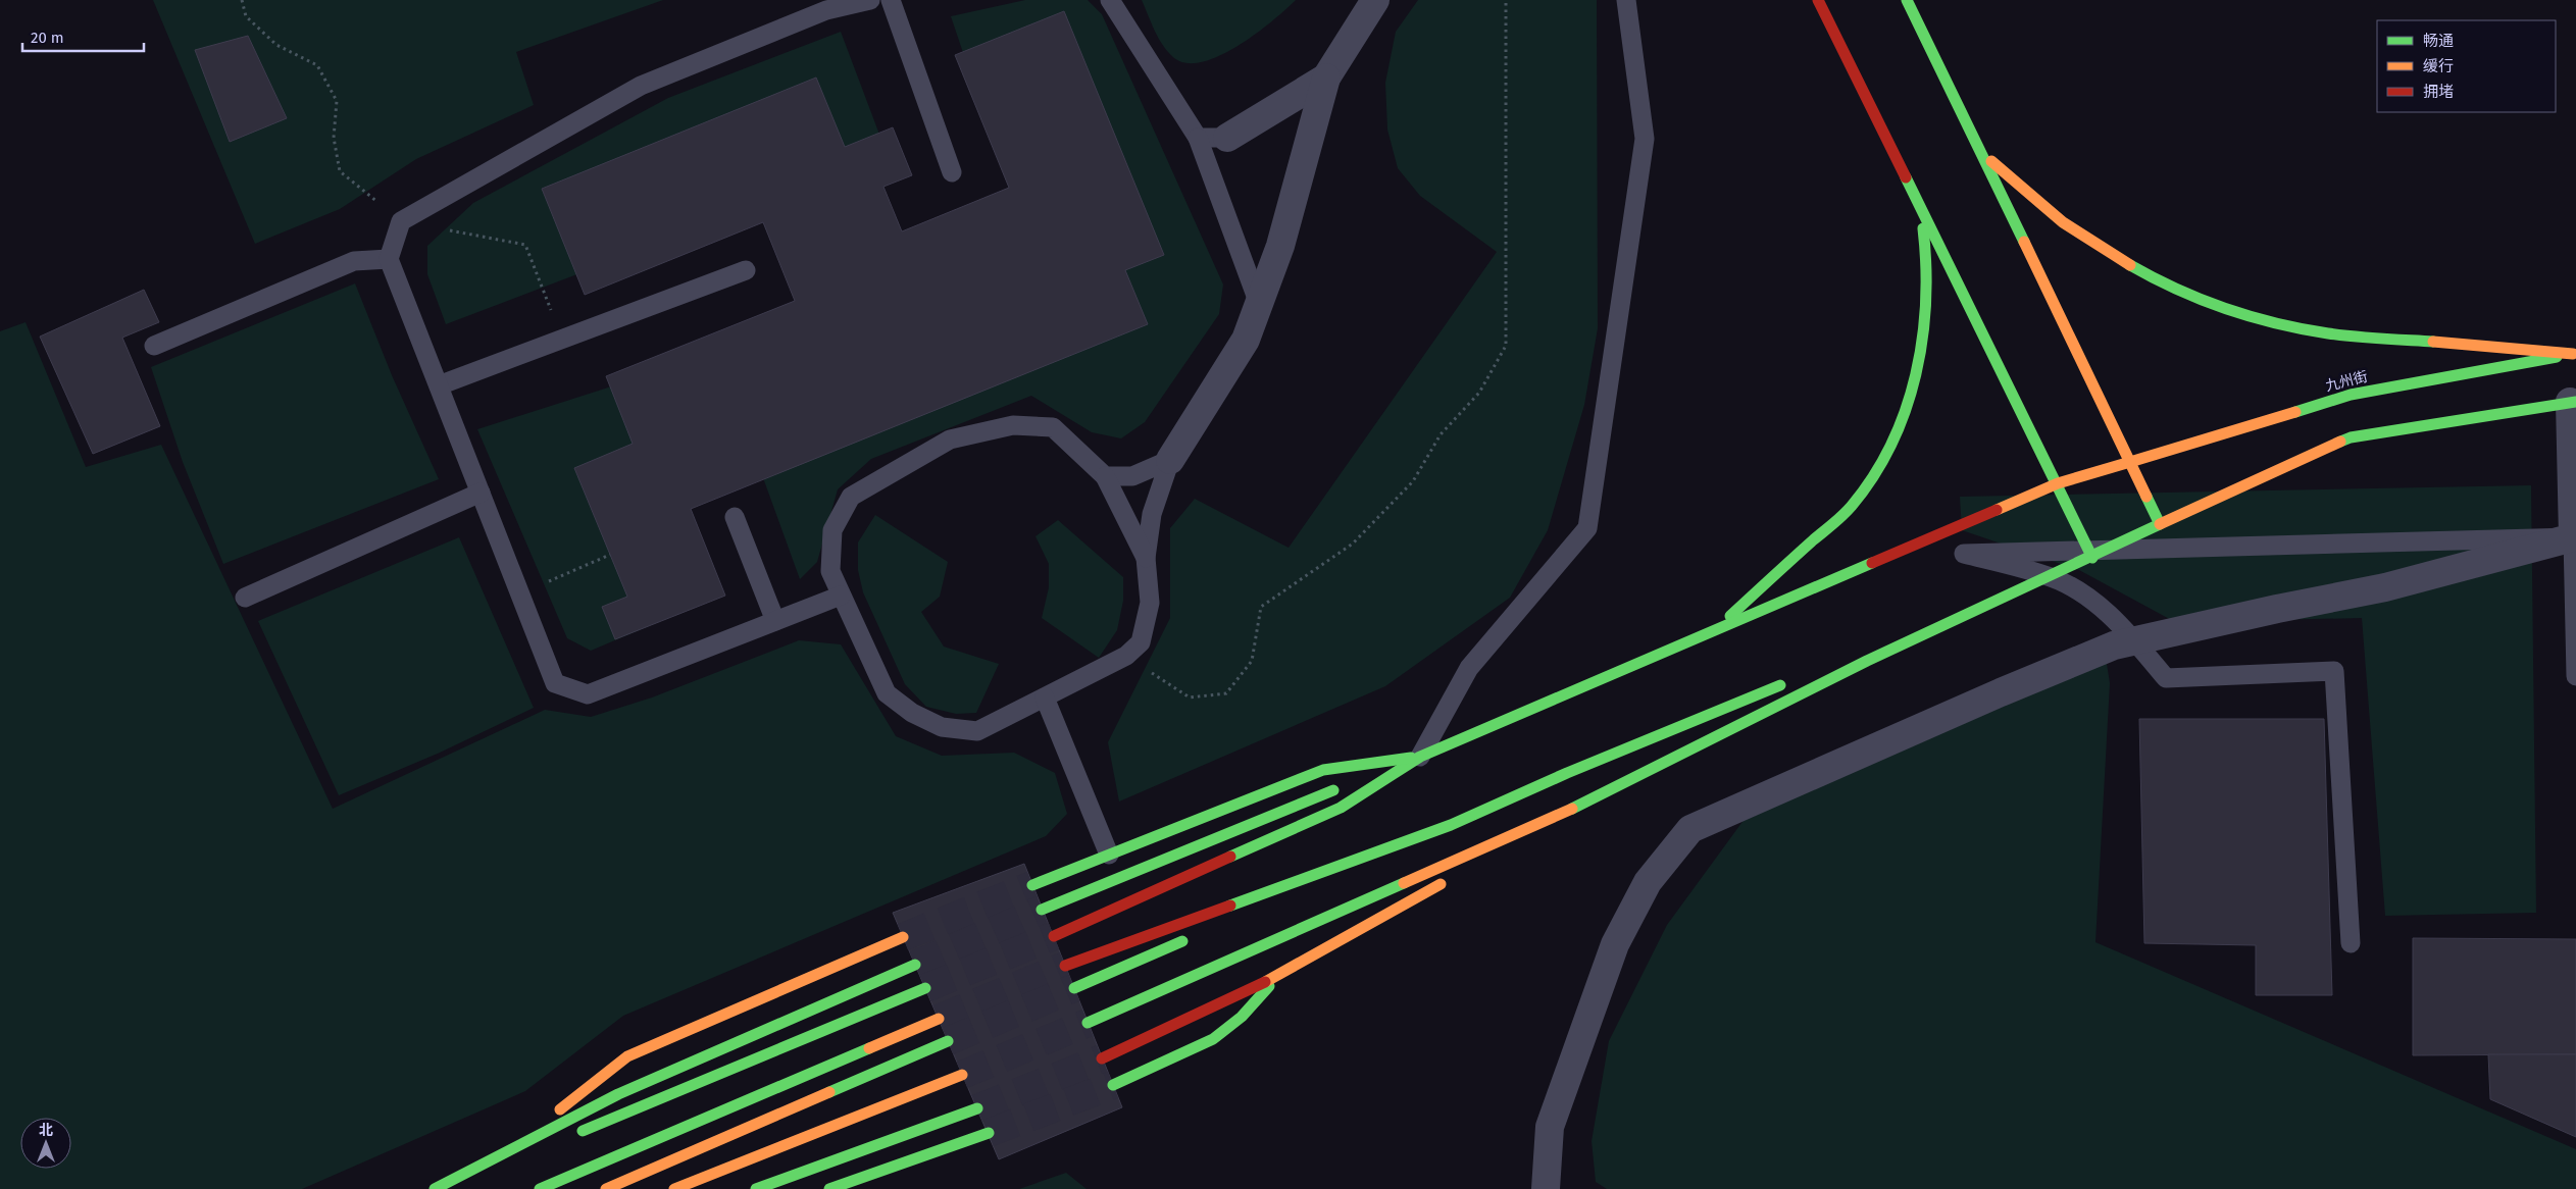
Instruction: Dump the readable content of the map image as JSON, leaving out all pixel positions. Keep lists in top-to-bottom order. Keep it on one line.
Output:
{"streets":{"main road":["九州街"]},"legend":["畅通","缓行","拥堵"],"scale_bar":"20 m","north":"top"}
